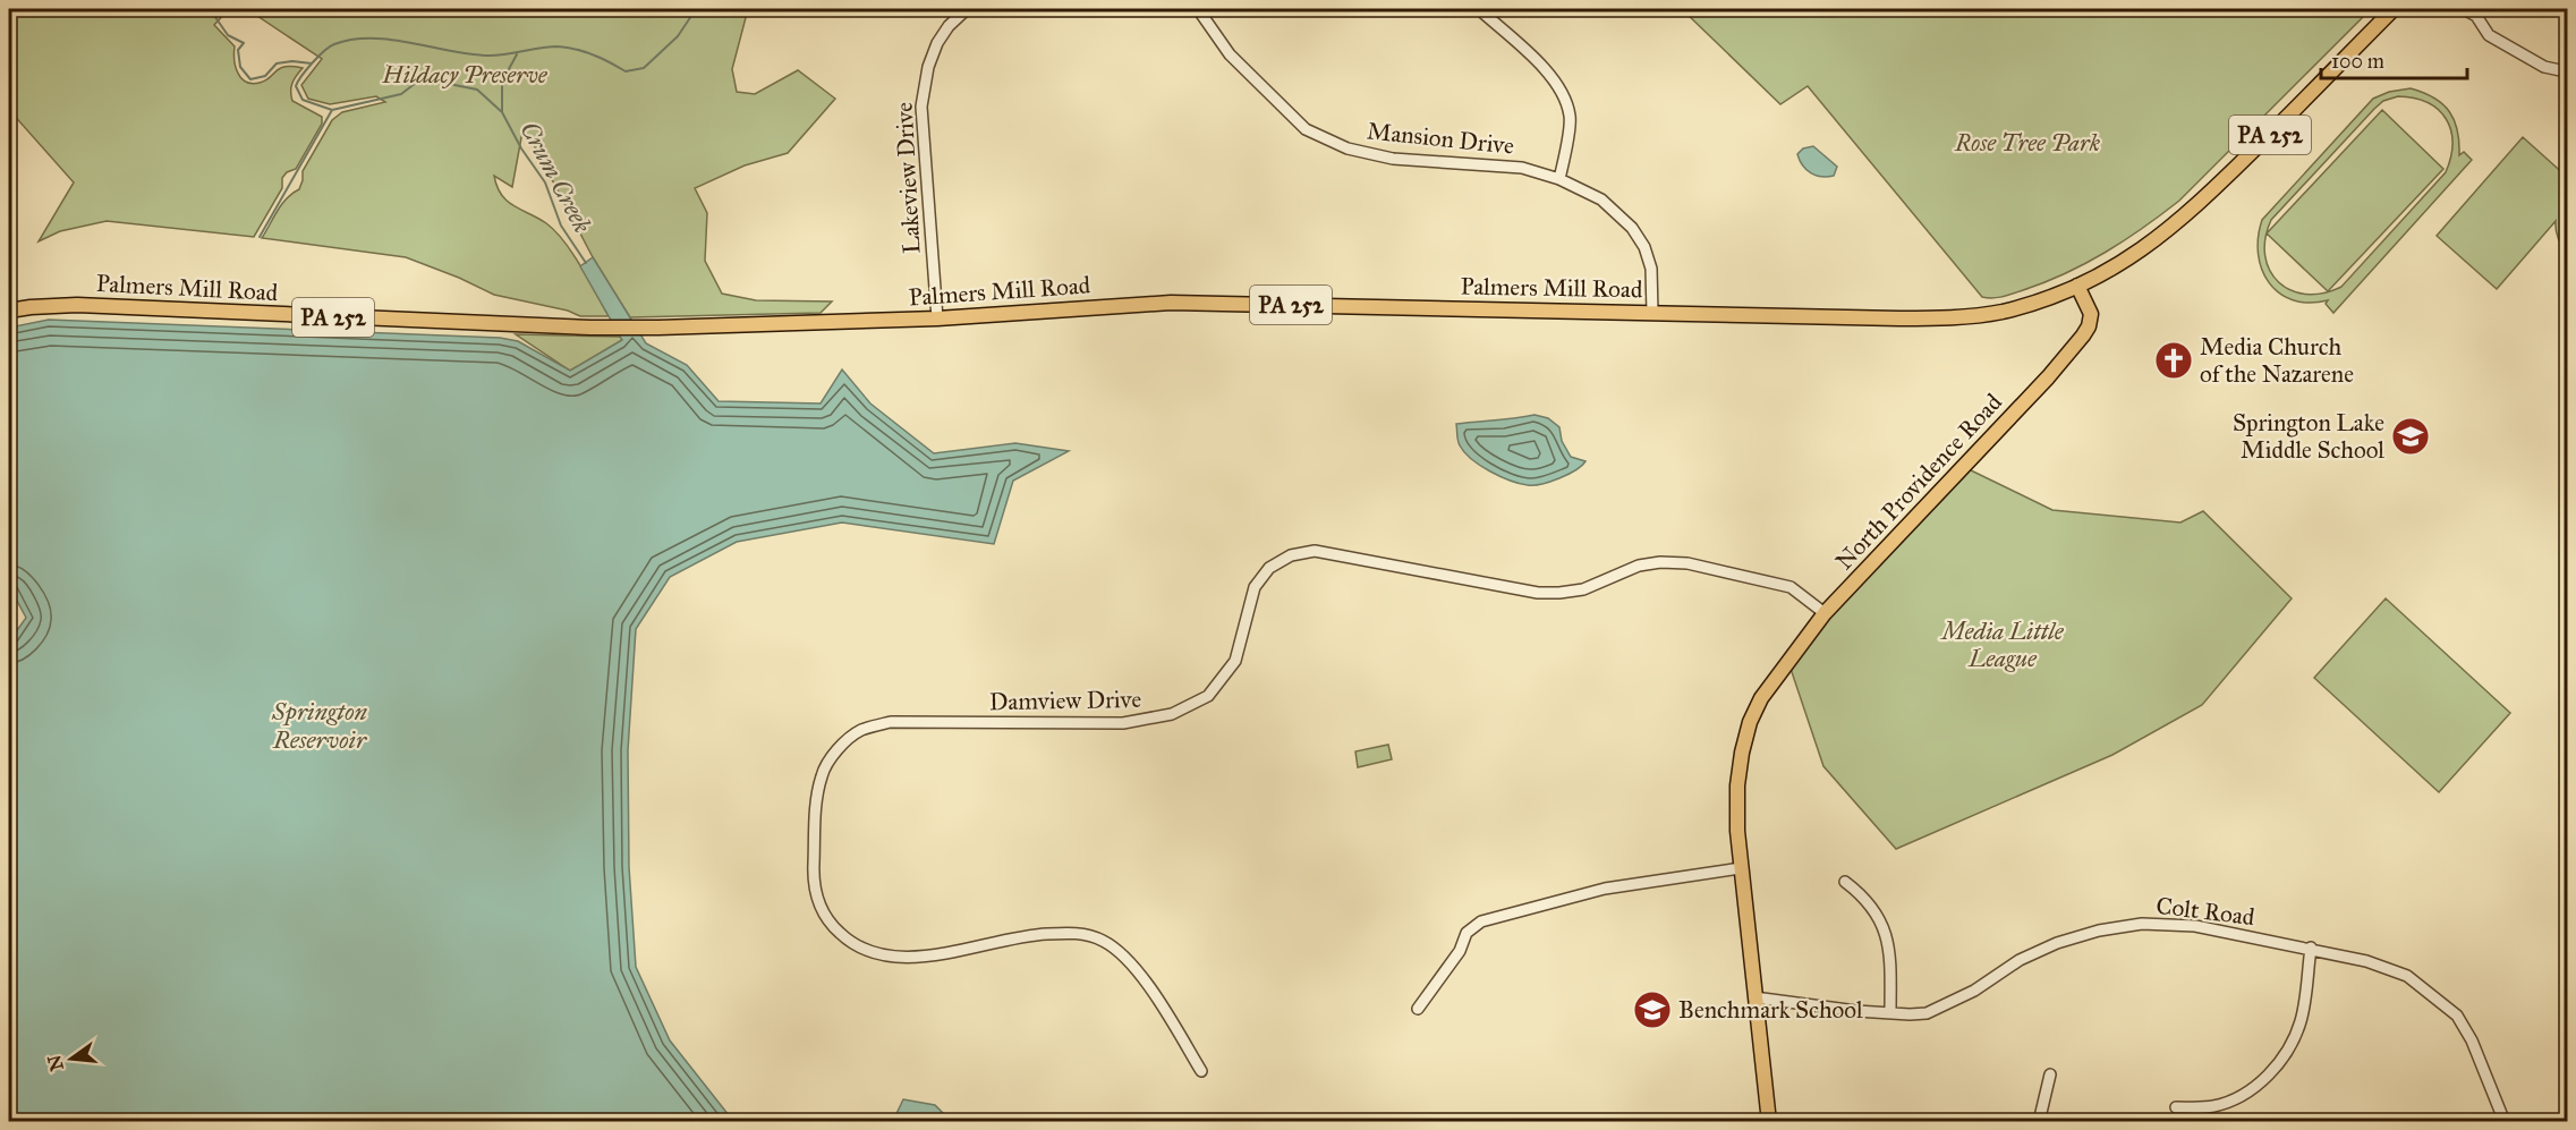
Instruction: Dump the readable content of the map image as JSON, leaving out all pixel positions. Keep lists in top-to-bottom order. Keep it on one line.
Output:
{"streets":{"main road":["PA 252","Palmers Mill Road","North Providence Road"],"street":["Mansion Drive","Lakeview Drive","Damview Drive","Colt Road"]},"crossings":[["PA 252","Palmers Mill Road"],["PA 252","North Providence Road"],["Mansion Drive","Palmers Mill Road"],["Lakeview Drive","Palmers Mill Road"],["Palmers Mill Road","North Providence Road"],["North Providence Road","Damview Drive"],["North Providence Road","Colt Road"]],"water":["Crum Creek","Springton Reservoir"],"parks":["Hildacy Preserve","Rose Tree Park","Media Little League"],"places":{"church":["Media Church of the Nazarene"],"school or university":["Springton Lake Middle School","Benchmark School"]},"scale_bar":"100 m","north":"left"}
